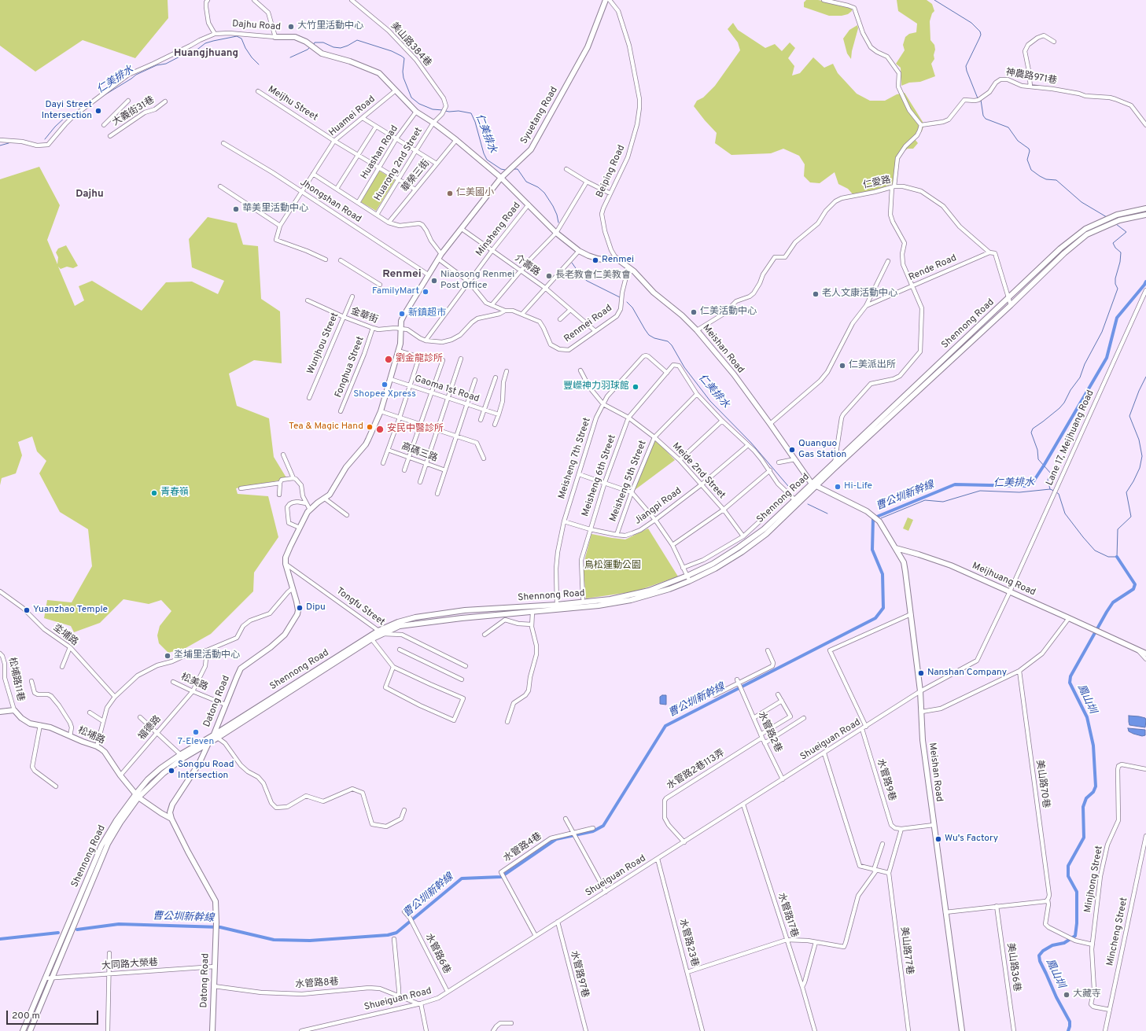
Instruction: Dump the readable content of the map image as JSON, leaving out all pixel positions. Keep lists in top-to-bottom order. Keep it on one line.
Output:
{"streets":{"street":["Dajhu Road","美山路384巷","神農路971巷","Meijhu Street","大義街31巷","Syuetang Road","Huamei Road","Huashan Road","Huarong 2nd Street","Beiping Road","華榮三街","仁愛路","Jhongshan Road","Minsheng Road","介壽路","Rende Road","金華街","Renmei Road","Shennong Road","Wunjhou Street","Meishan Road","Fonghua Street","Gaoma 1st Road","Lane 17, Meijhuang Road","高碼三路","Meisheng 7th Street","Meide 2nd Street","Meisheng 6th Street","Meisheng 5th Street","Jiangpi Road","Meijhuang Road","Tongfu Street","坔埔路","松埔路11巷","松美路","Datong Road","福德路","水管路2巷","松埔路","Shueiguan Road","水管路2巷113弄","水管路9巷","美山路70巷","水管路4巷","Minjhong Street","水管路17巷","Mincheng Street","水管路23巷","美山路77巷","水管路6巷","大同路大榮巷","美山路36巷","水管路97巷","水管路8巷"]},"crossings":[["Dajhu Road","Syuetang Road"],["Dajhu Road","Huamei Road"],["Dajhu Road","Huashan Road"],["Dajhu Road","Huarong 2nd Street"],["Dajhu Road","華榮三街"],["美山路384巷","Huarong 2nd Street"],["Meijhu Street","Huamei Road"],["Meijhu Street","Huashan Road"],["Meijhu Street","Huarong 2nd Street"],["Meijhu Street","華榮三街"],["Syuetang Road","Jhongshan Road"],["Syuetang Road","介壽路"],["Syuetang Road","金華街"],["Syuetang Road","Renmei Road"],["Syuetang Road","Gaoma 1st Road"],["Huamei Road","Jhongshan Road"],["Beiping Road","Meishan Road"],["仁愛路","Rende Road"],["仁愛路","Meishan Road"],["Minsheng Road","介壽路"],["Minsheng Road","Renmei Road"],["介壽路","Renmei Road"],["Rende Road","Meishan Road"],["金華街","Renmei Road"],["金華街","Wunjhou Street"],["金華街","Fonghua Street"],["Renmei Road","Meishan Road"],["Shennong Road","Meishan Road"],["Shennong Road","Meisheng 7th Street"],["Shennong Road","Tongfu Street"],["Shennong Road","Datong Road"],["Shennong Road","松埔路"],["Shennong Road","大同路大榮巷"],["Meishan Road","Lane 17, Meijhuang Road"],["Meishan Road","Meijhuang Road"],["Meishan Road","Shueiguan Road"],["Lane 17, Meijhuang Road","Meijhuang Road"],["Lane 17, Meijhuang Road","Shueiguan Road"],["Meisheng 7th Street","Meide 2nd Street"],["Meisheng 7th Street","Meisheng 6th Street"],["Meisheng 7th Street","Jiangpi Road"],["Meide 2nd Street","Meisheng 6th Street"],["Meide 2nd Street","Meisheng 5th Street"],["Meide 2nd Street","Jiangpi Road"],["Meisheng 6th Street","Meisheng 5th Street"],["Meisheng 6th Street","Jiangpi Road"],["Meisheng 5th Street","Jiangpi Road"],["Tongfu Street","Datong Road"],["松埔路11巷","松埔路"],["松美路","Datong Road"],["松美路","福德路"],["Datong Road","松埔路"],["Datong Road","大同路大榮巷"],["Datong Road","水管路8巷"],["福德路","松埔路"],["水管路2巷","Shueiguan Road"],["水管路2巷","水管路2巷113弄"],["Shueiguan Road","水管路2巷113弄"],["Shueiguan Road","水管路9巷"],["Shueiguan Road","水管路4巷"],["Shueiguan Road","水管路17巷"],["Shueiguan Road","水管路23巷"],["Shueiguan Road","水管路6巷"],["Shueiguan Road","水管路97巷"],["Shueiguan Road","水管路8巷"],["水管路9巷","美山路77巷"],["美山路70巷","Minjhong Street"],["Minjhong Street","Mincheng Street"]],"districts":["Huangjhuang","Dajhu","Renmei"],"water":["仁美排水","曹公圳新幹線","鳳山圳"],"parks":["鳥松運動公園"],"places":["大竹里活動中心","Dayi Street Intersection","仁美國小","華美里活動中心","Renmei","長老教會仁美教會","Niaosong Renmei Post Office","FamilyMart","老人文康活動中心","仁美活動中心","新鎮超市","劉金龍診所","仁美派出所","Shopee Xpress","豐嶸神力羽球館","Tea & Magic Hand","安民中醫診所","Quanguo Gas Station","Hi-Life","青春嶺","Dipu","Yuanzhao Temple","坔埔里活動中心","Nanshan Company","7-Eleven","Songpu Road Intersection","Wu's Factory","大藏寺"],"scale_bar":"200 m"}
